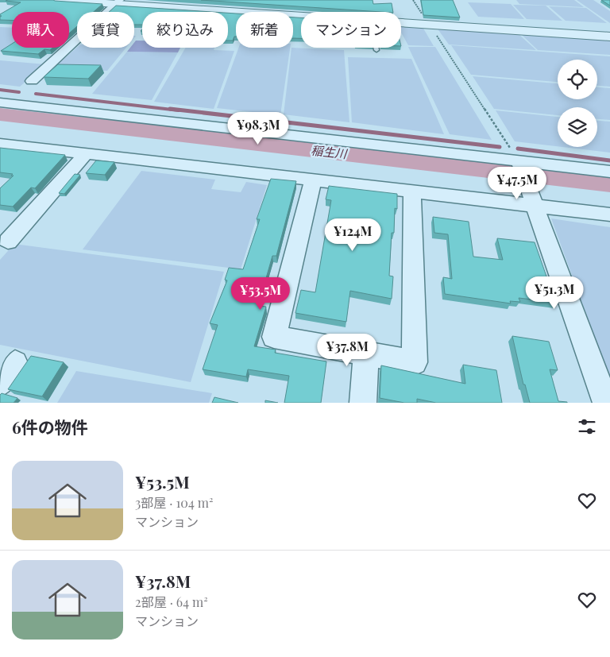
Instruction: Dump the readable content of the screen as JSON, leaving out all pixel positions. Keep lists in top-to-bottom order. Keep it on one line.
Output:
{"water":["稲生川"],"page":{"chip":["購入","賃貸","絞り込み","新着","マンション"],"price":["¥98.3M","¥47.5M","¥124M","¥51.3M","¥53.5M","¥37.8M"],"heading":"6件の物件","list":[{"name":"¥53.5M","note":"3部屋 · 104 m² · マンション"},{"name":"¥37.8M","note":"2部屋 · 64 m² · マンション"}]}}
